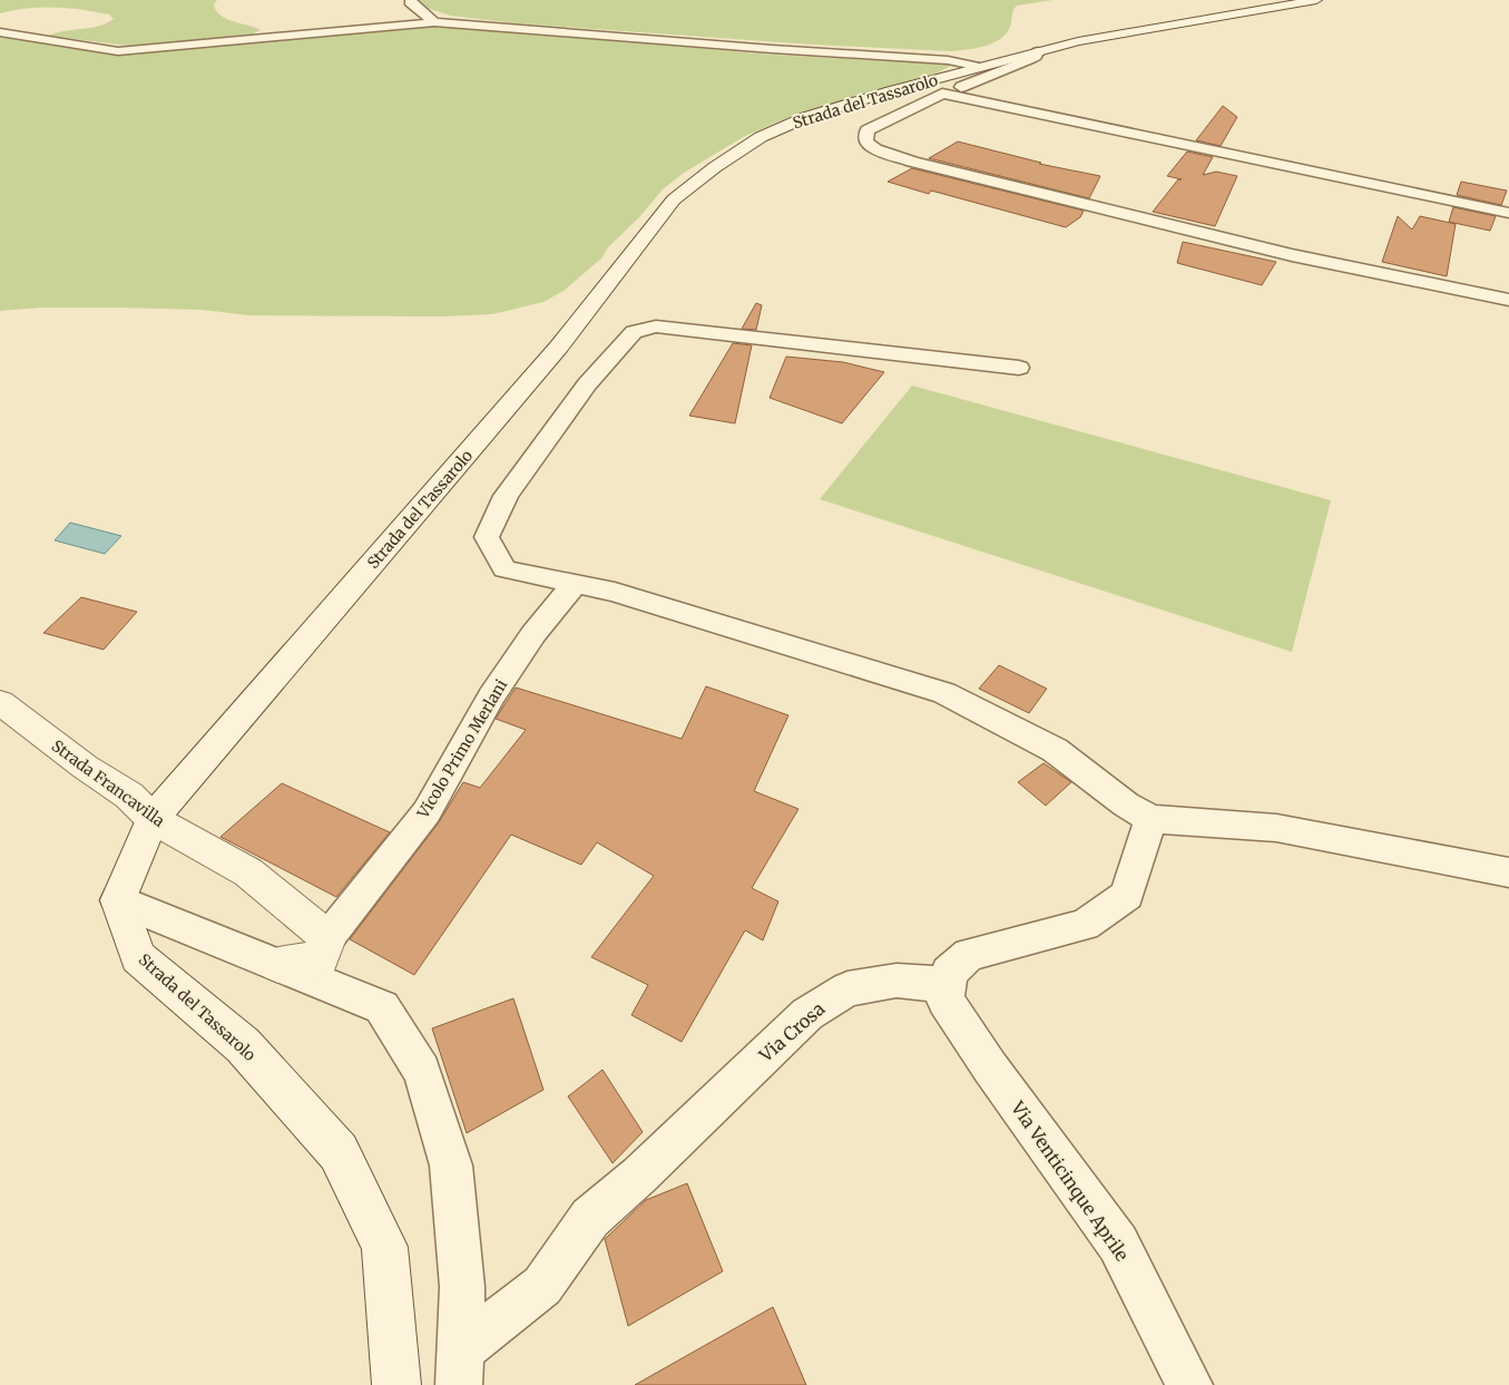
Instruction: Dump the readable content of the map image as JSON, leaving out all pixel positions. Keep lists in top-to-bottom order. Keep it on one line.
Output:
{"streets":{"main road":["Strada del Tassarolo","Strada Francavilla"],"street":["Vicolo Primo Merlani","Via Crosa","Via Venticinque Aprile"]},"crossings":[["Strada del Tassarolo","Strada Francavilla"],["Vicolo Primo Merlani","Strada Francavilla"],["Via Crosa","Via Venticinque Aprile"]]}
